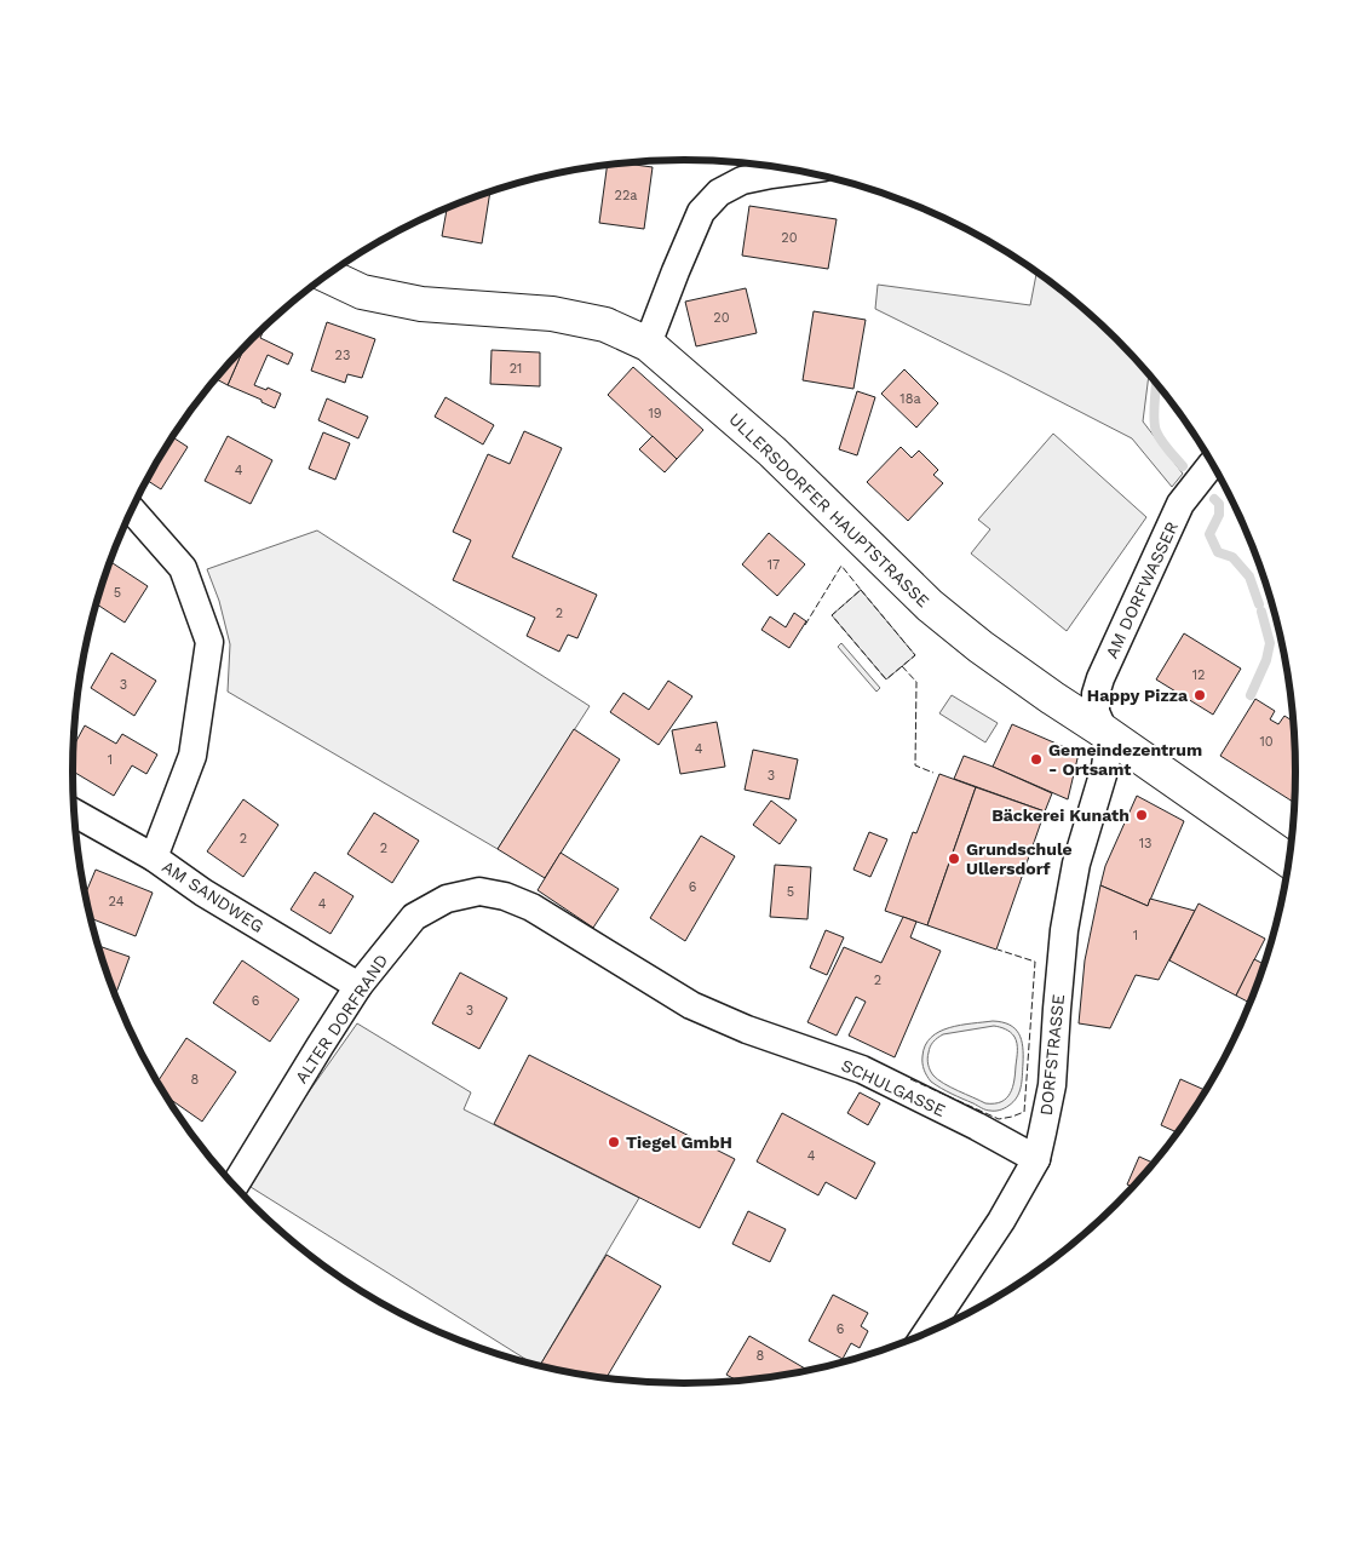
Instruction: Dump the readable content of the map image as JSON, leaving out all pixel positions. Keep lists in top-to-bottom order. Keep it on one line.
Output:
{"streets":{"main road":["ULLERSDORFER HAUPTSTRASSE"],"street":["AM DORFWASSER","AM SANDWEG","ALTER DORFRAND","DORFSTRASSE","SCHULGASSE"]},"crossings":[["ULLERSDORFER HAUPTSTRASSE","AM DORFWASSER"],["ULLERSDORFER HAUPTSTRASSE","DORFSTRASSE"],["AM DORFWASSER","DORFSTRASSE"],["AM SANDWEG","ALTER DORFRAND"],["ALTER DORFRAND","SCHULGASSE"],["DORFSTRASSE","SCHULGASSE"]],"places":["Happy Pizza","Gemeindezentrum - Ortsamt","Bäckerei Kunath","Grundschule Ullersdorf","Tiegel GmbH"],"house_numbers":["22a","20","20","23","21","18a","19","4","17","5","2","12","3","10","4","1","3","2","13","2","6","5","24","4","1","2","6","3","8","4","6","8"]}
